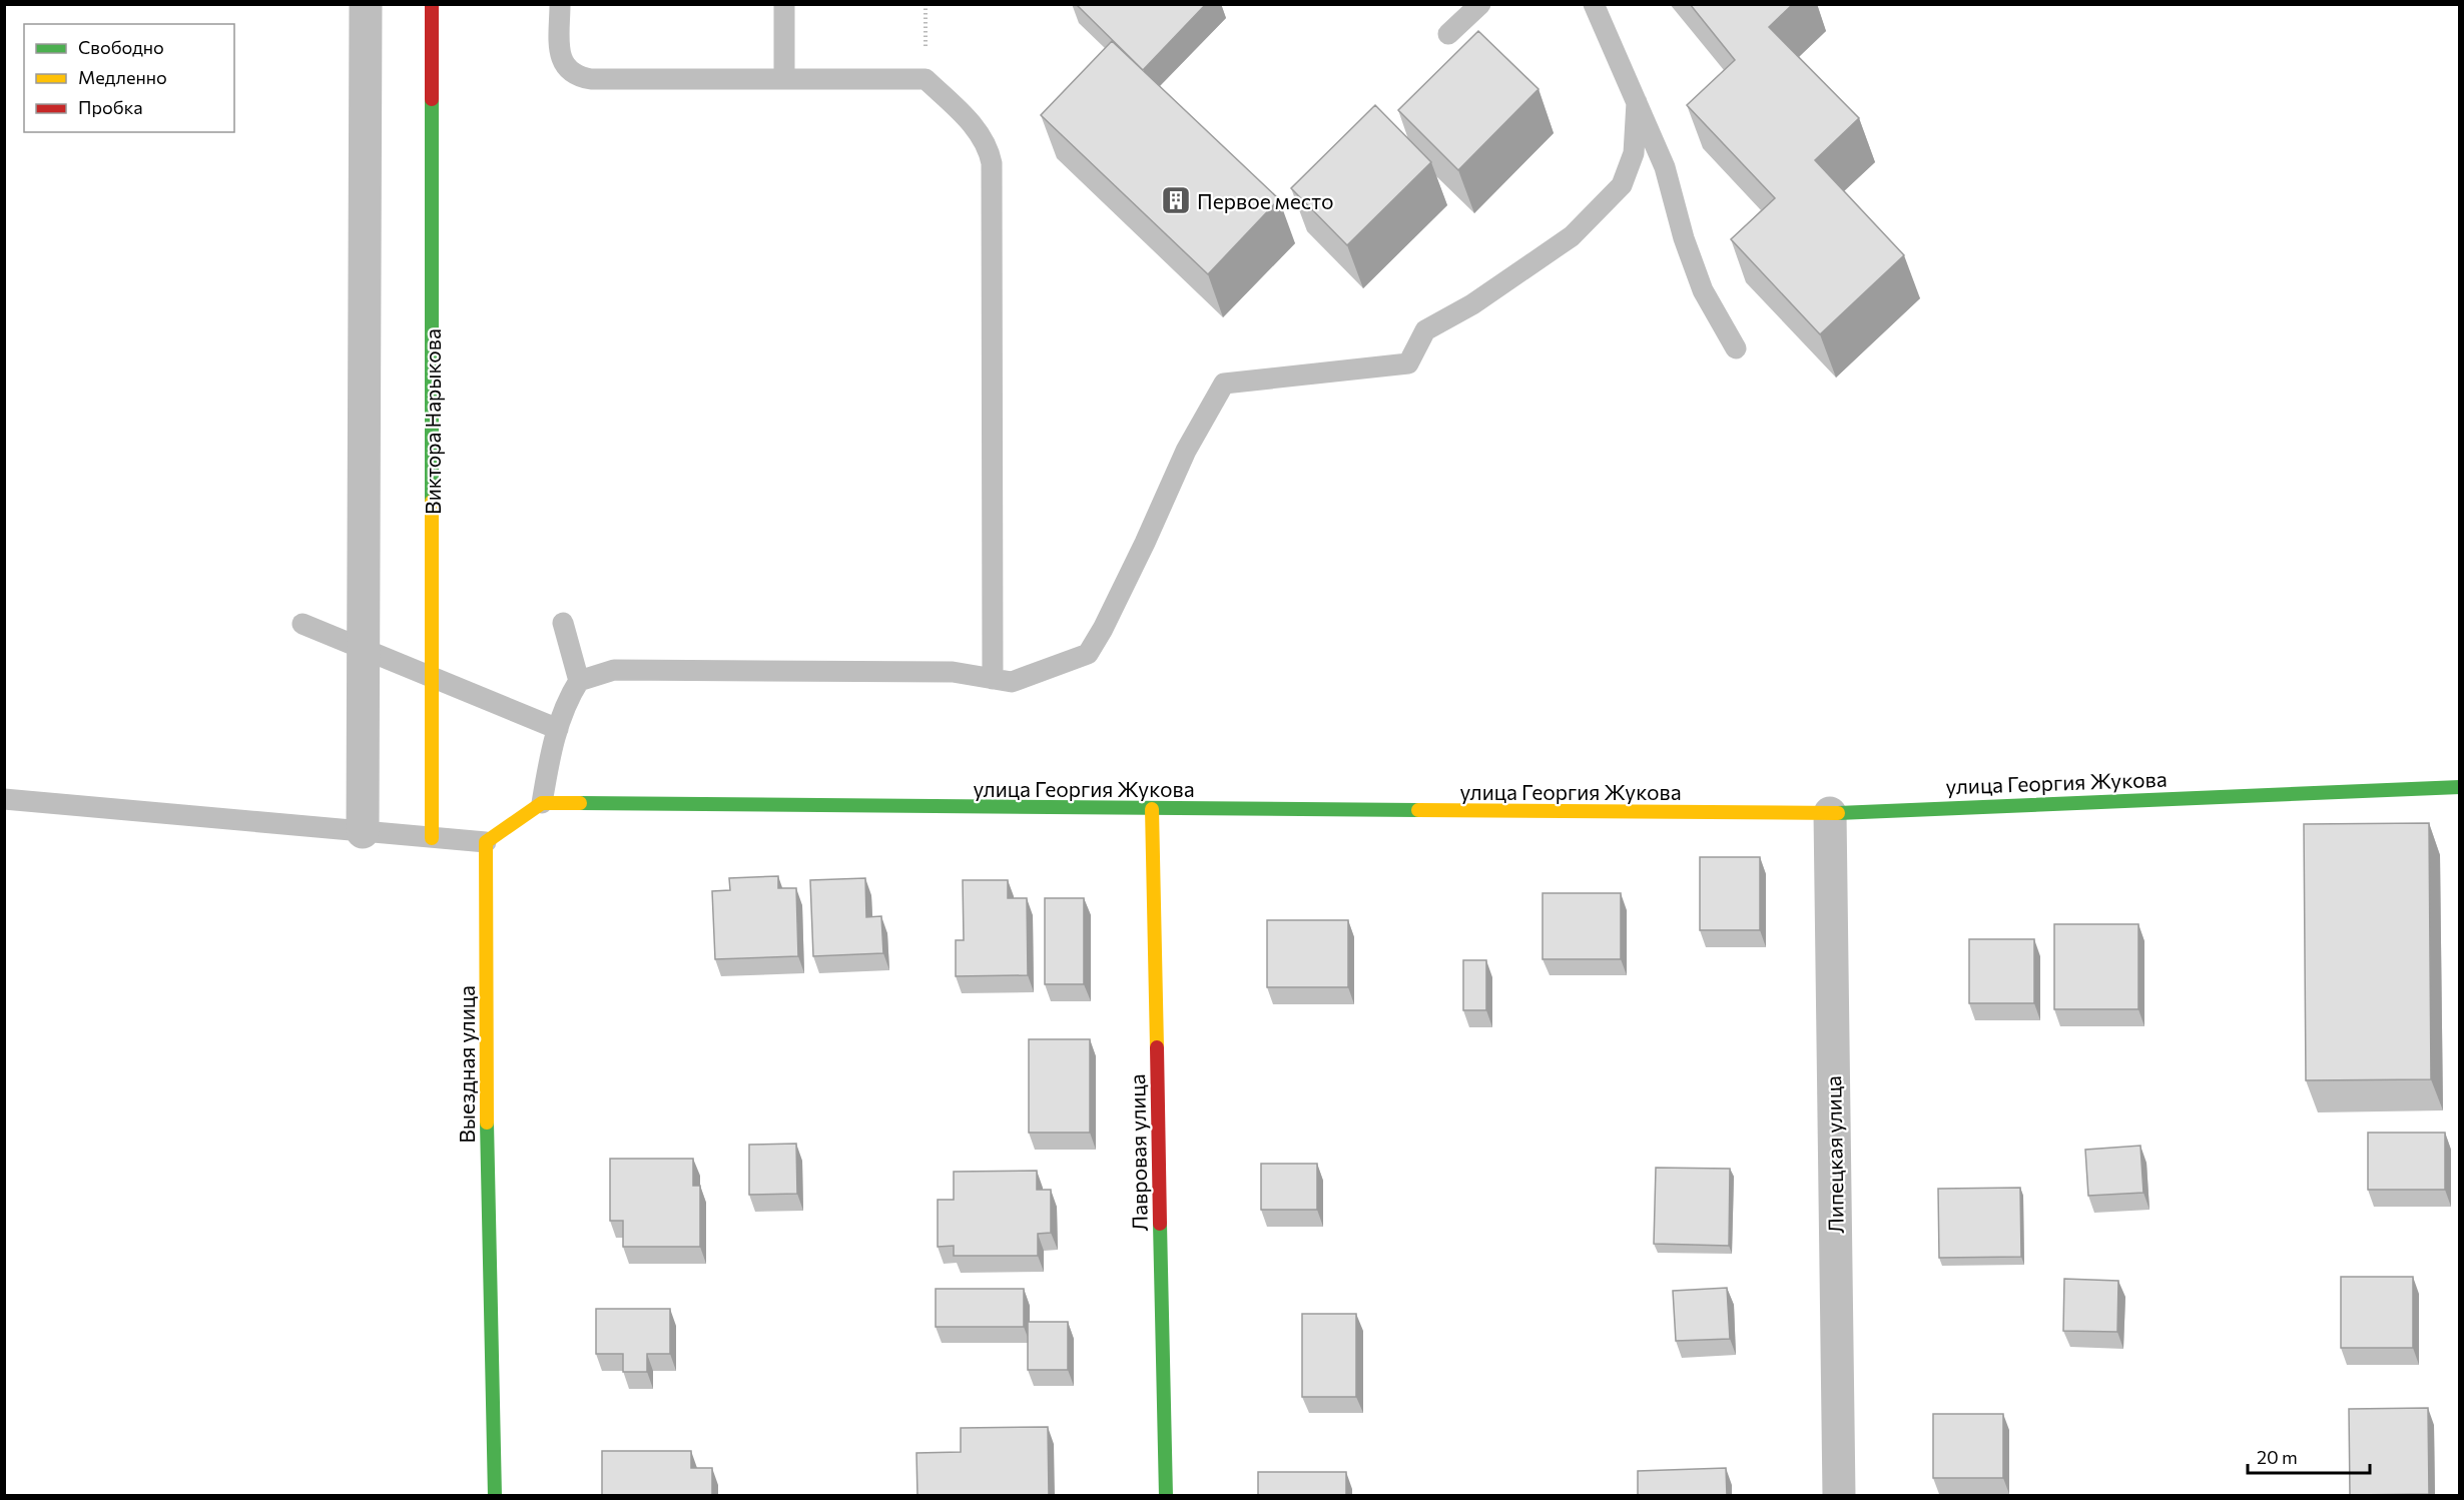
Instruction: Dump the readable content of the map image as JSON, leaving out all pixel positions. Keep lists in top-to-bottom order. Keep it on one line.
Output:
{"streets":{"street":["Виктора Нарыкова","улица Георгия Жукова","Выездная улица","Лавровая улица","Липецкая улица"]},"crossings":[["улица Георгия Жукова","Лавровая улица"],["улица Георгия Жукова","Липецкая улица"]],"places":{"building":["Первое место"]},"legend":["Свободно","Медленно","Пробка"],"scale_bar":"20 m"}
